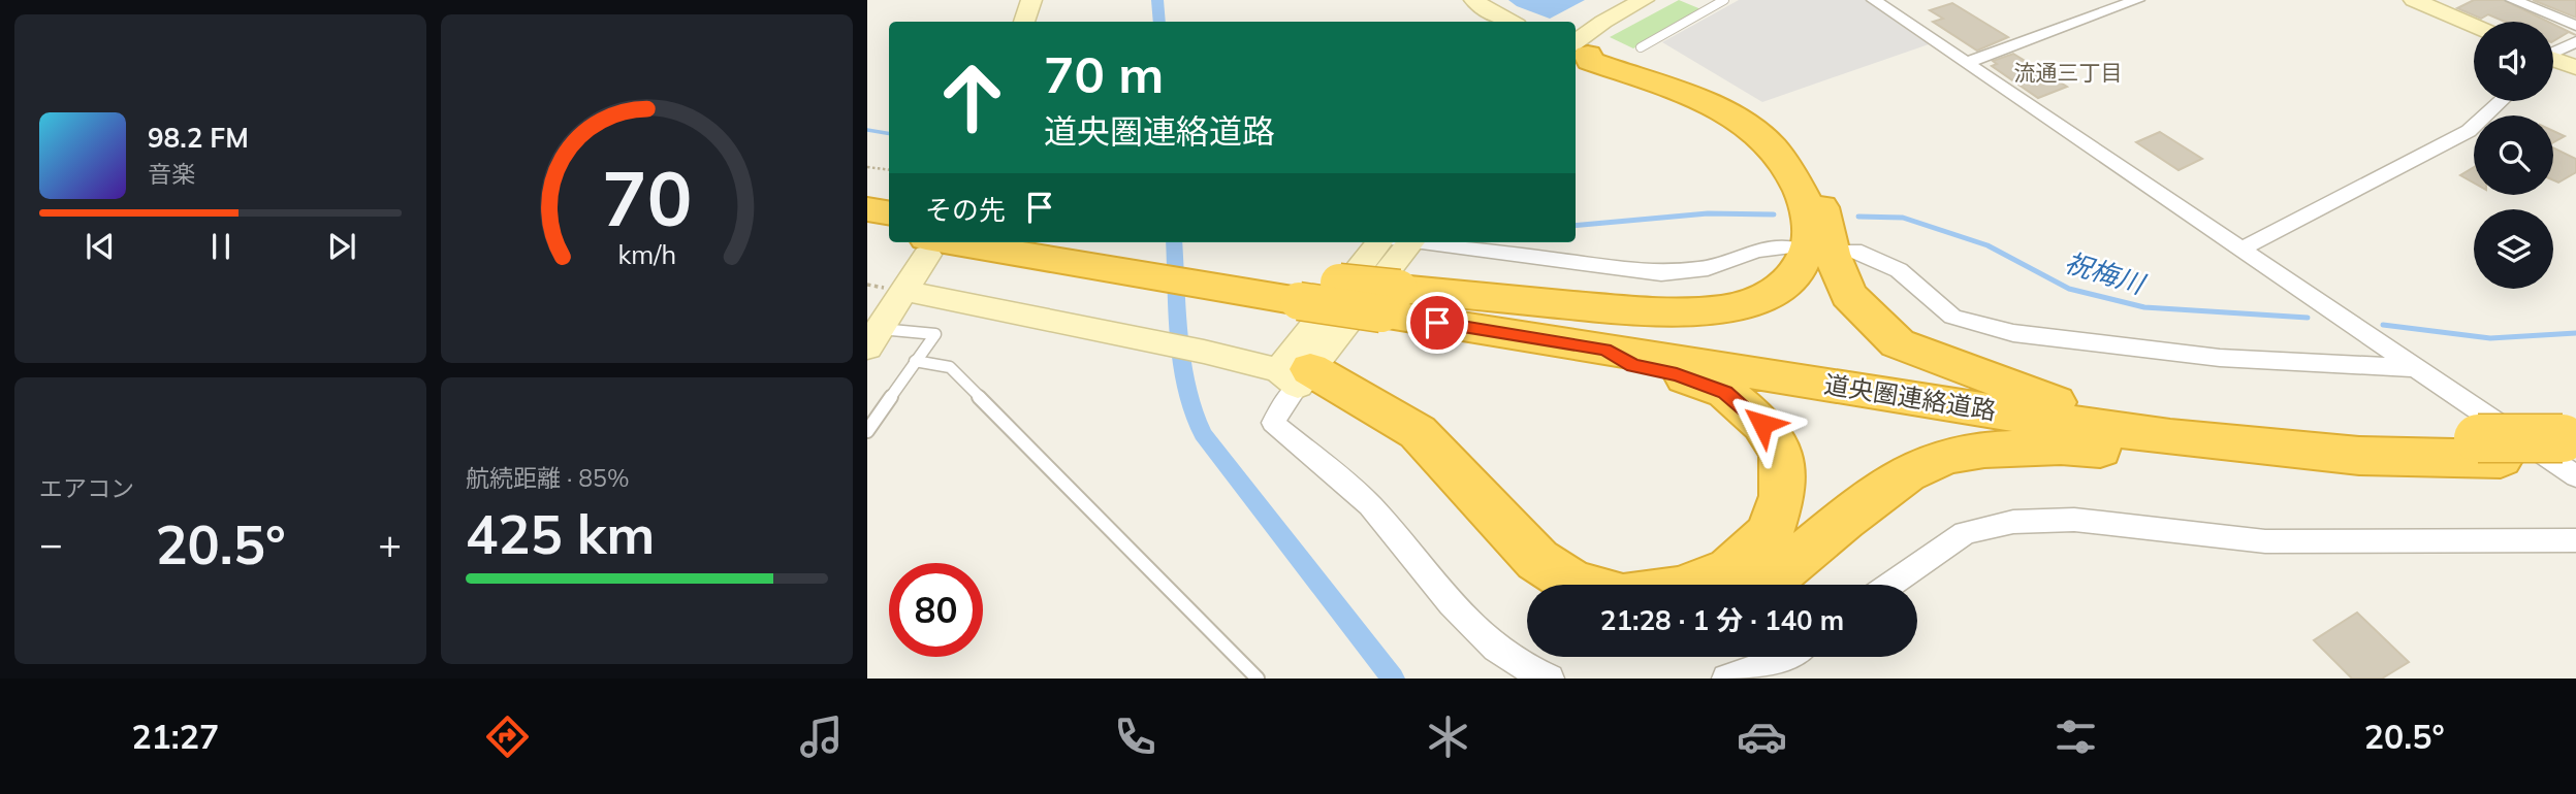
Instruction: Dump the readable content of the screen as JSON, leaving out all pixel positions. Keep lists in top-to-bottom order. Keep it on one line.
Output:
{"streets":{"highway":["道央圏連絡道路"]},"districts":["流通三丁目"],"water":["祝梅川"],"page":{"turn":["70 m","道央圏連絡道路"],"song":["98.2 FM","音楽"],"then":"その先","tile":["エアコン",["航続距離 · 85%","425 km"]],"heat":["−","20.5°","+"],"limit":"80","trip":"21:28 · 1 分 · 140 m","tabs":["21:27","20.5°"],"gauge":["70","km/h"]}}
